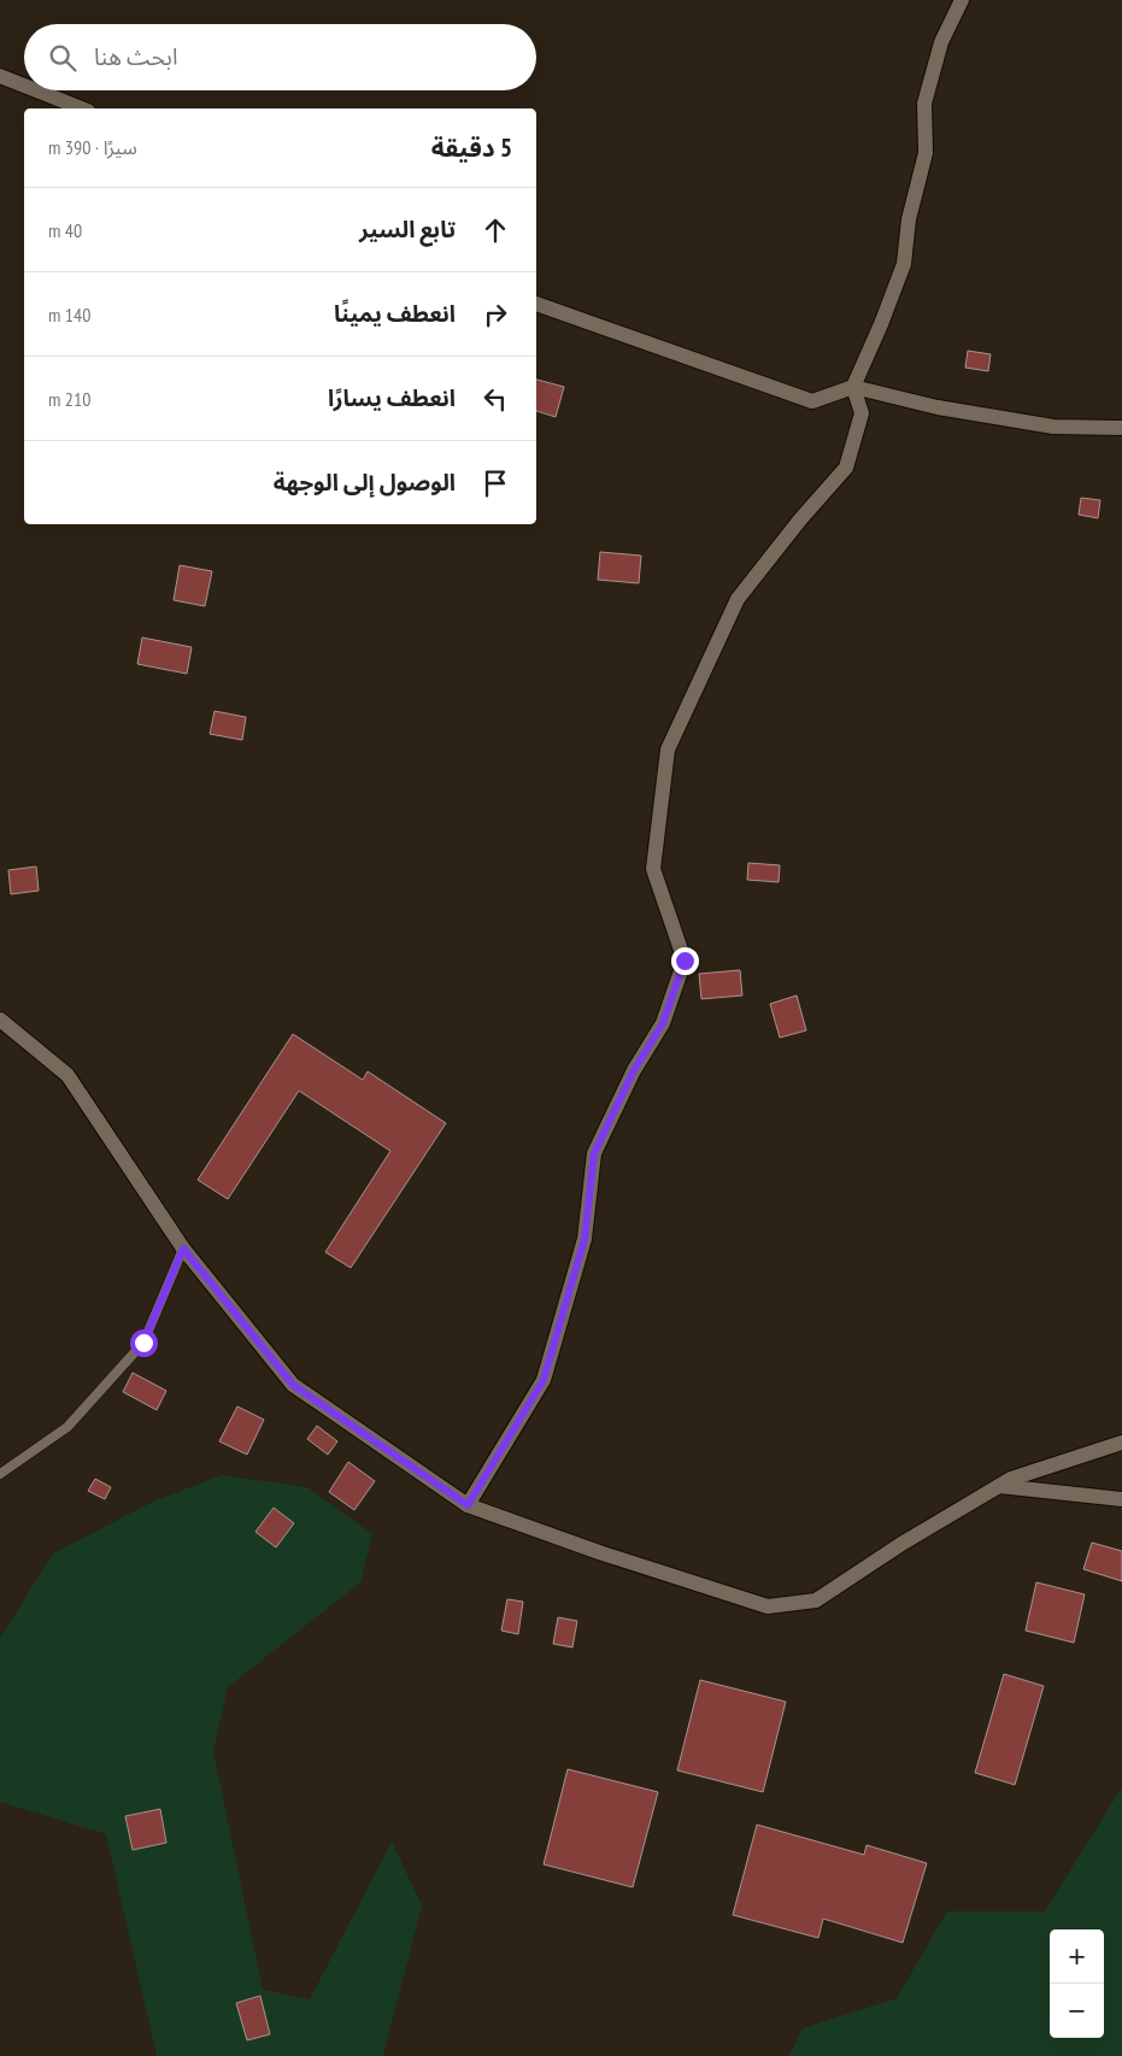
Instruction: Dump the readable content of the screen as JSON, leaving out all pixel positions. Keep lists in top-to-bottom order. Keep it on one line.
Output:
{"page":{"search":"ابحث هنا","heading":["5 دقيقة","سيرًا · 390 m"],"list":[["تابع السير","40 m"],["انعطف يمينًا","140 m"],["انعطف يسارًا","210 m"],"الوصول إلى الوجهة"],"map_buttons":["+","−"]}}
